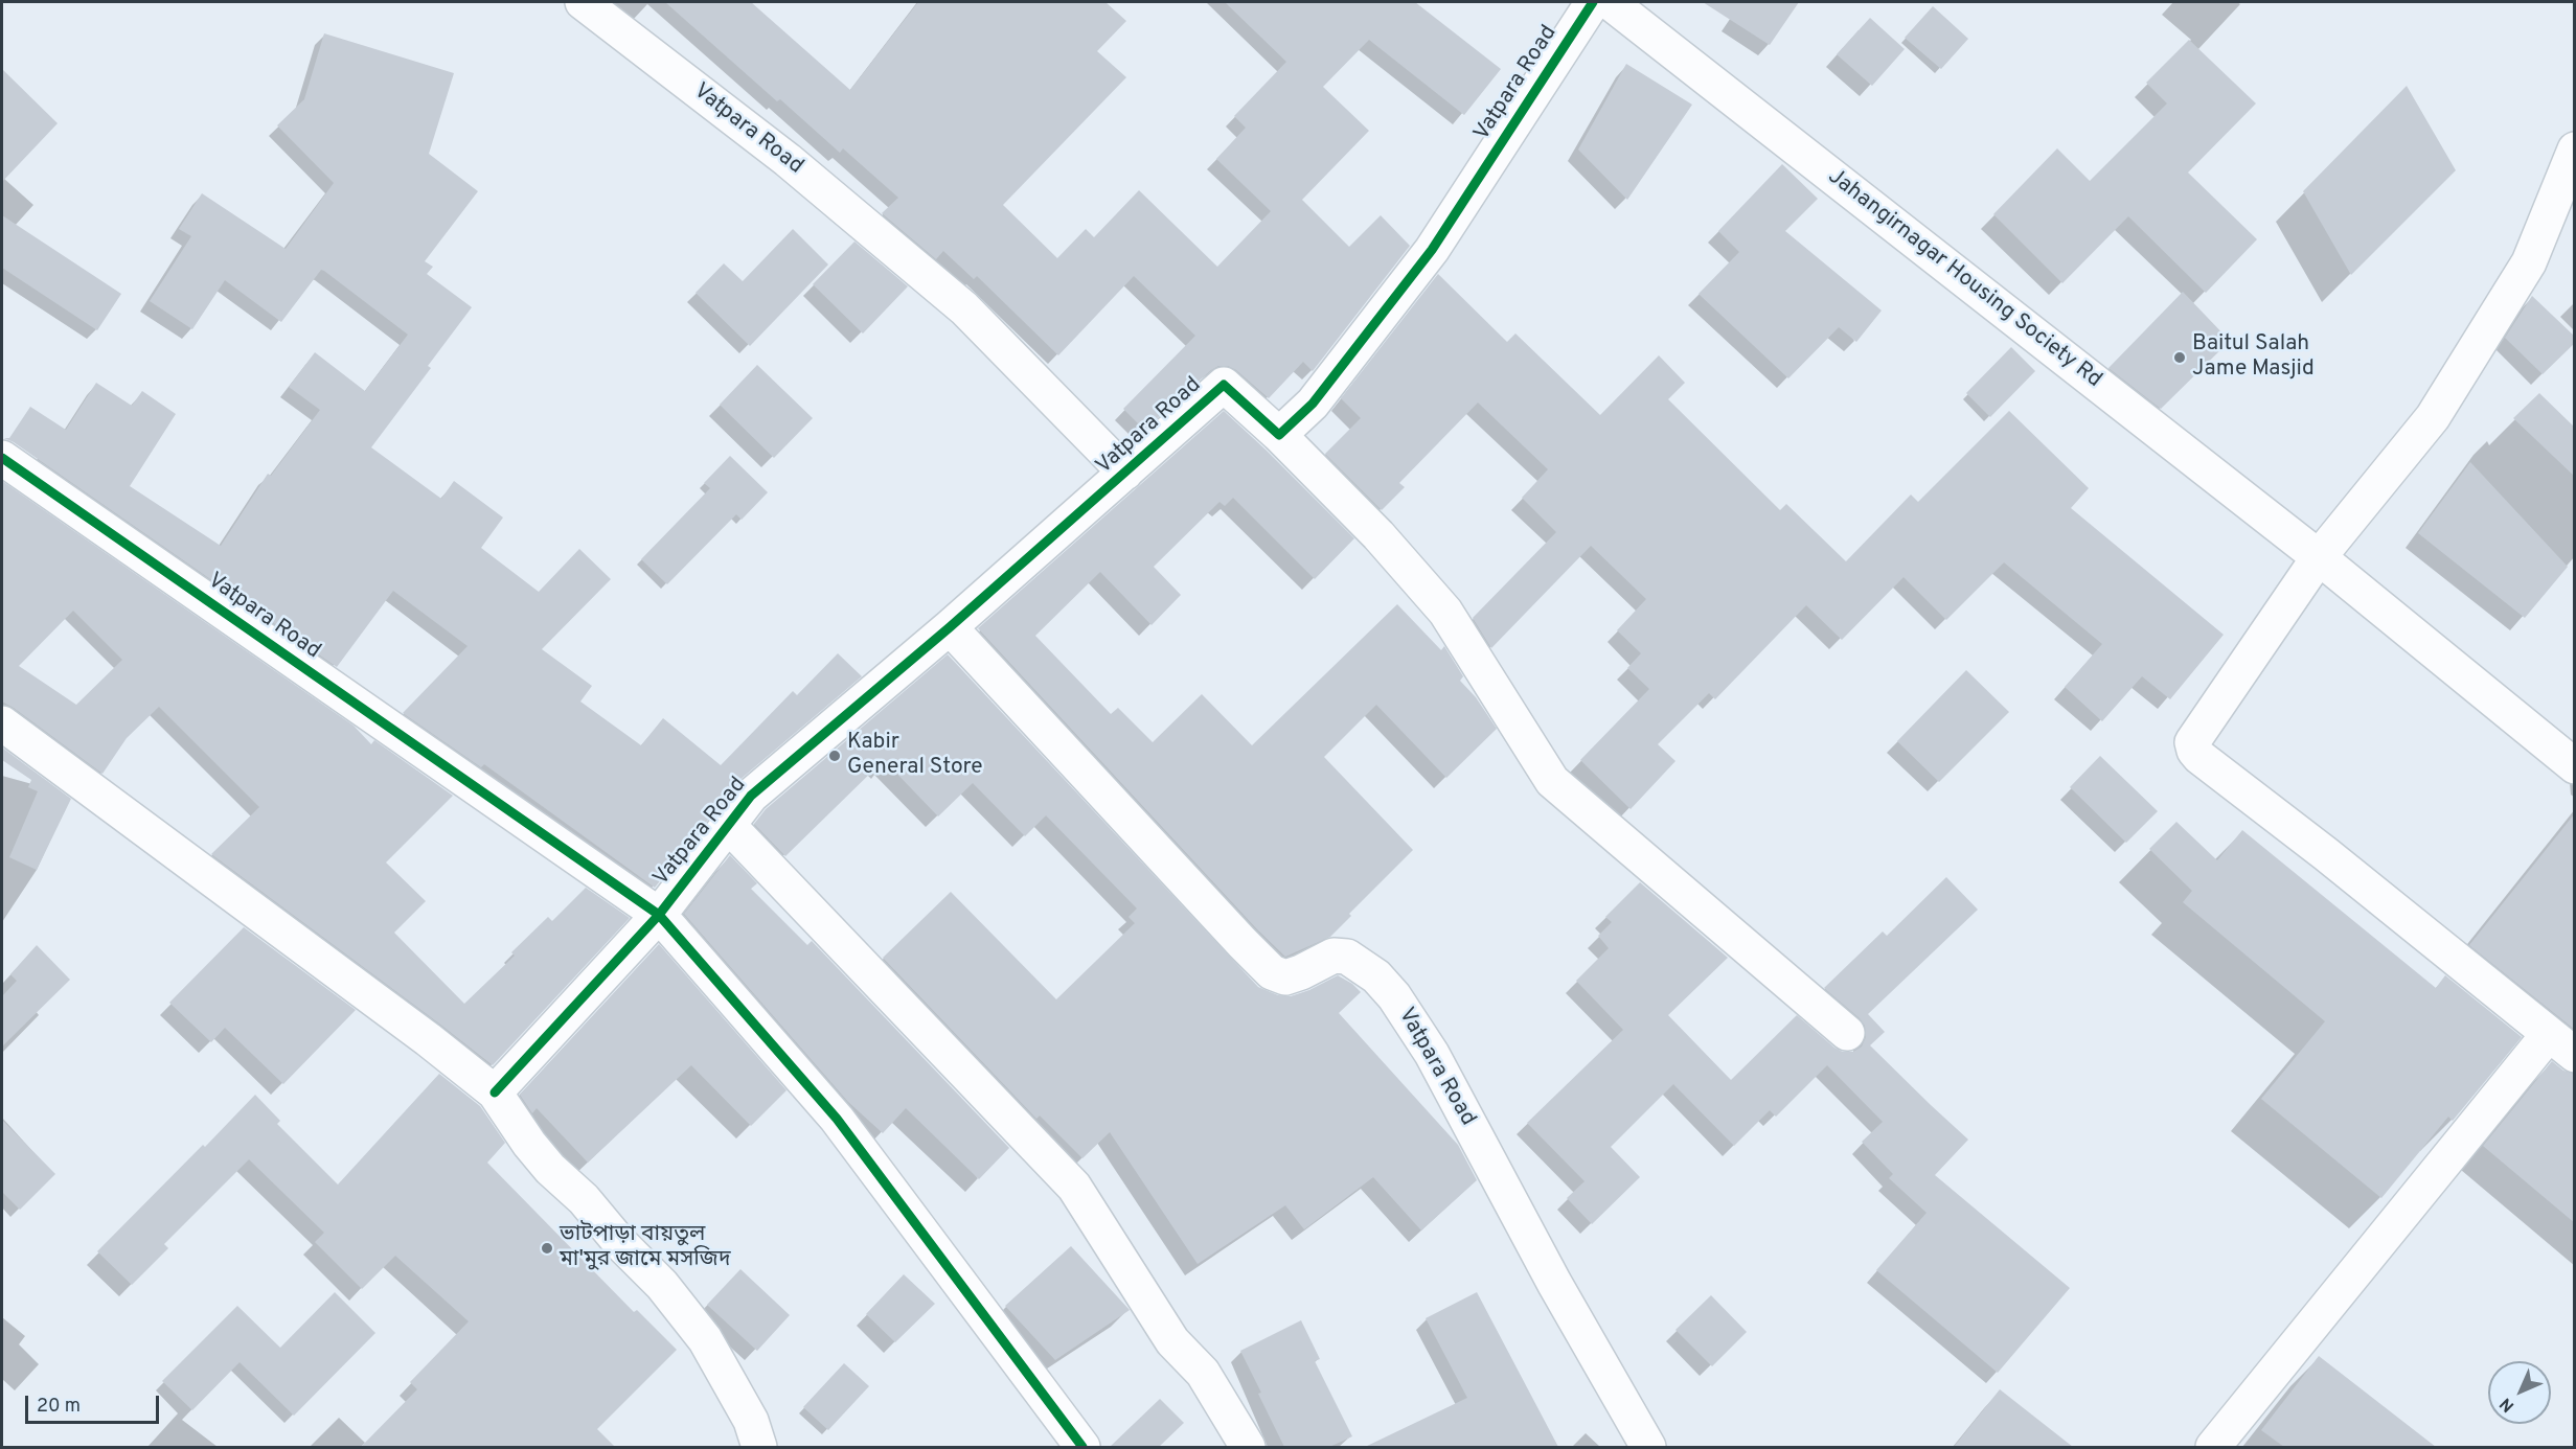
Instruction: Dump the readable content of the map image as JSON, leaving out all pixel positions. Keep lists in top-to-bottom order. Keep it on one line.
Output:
{"streets":{"street":["Vatpara Road","Jahangirnagar Housing Society Rd"]},"places":["Baitul Salah Jame Masjid","Kabir General Store","ভাটপাড়া বায়তুল মা'মুর জামে মসজিদ"],"scale_bar":"20 m","north":"bottom left"}
